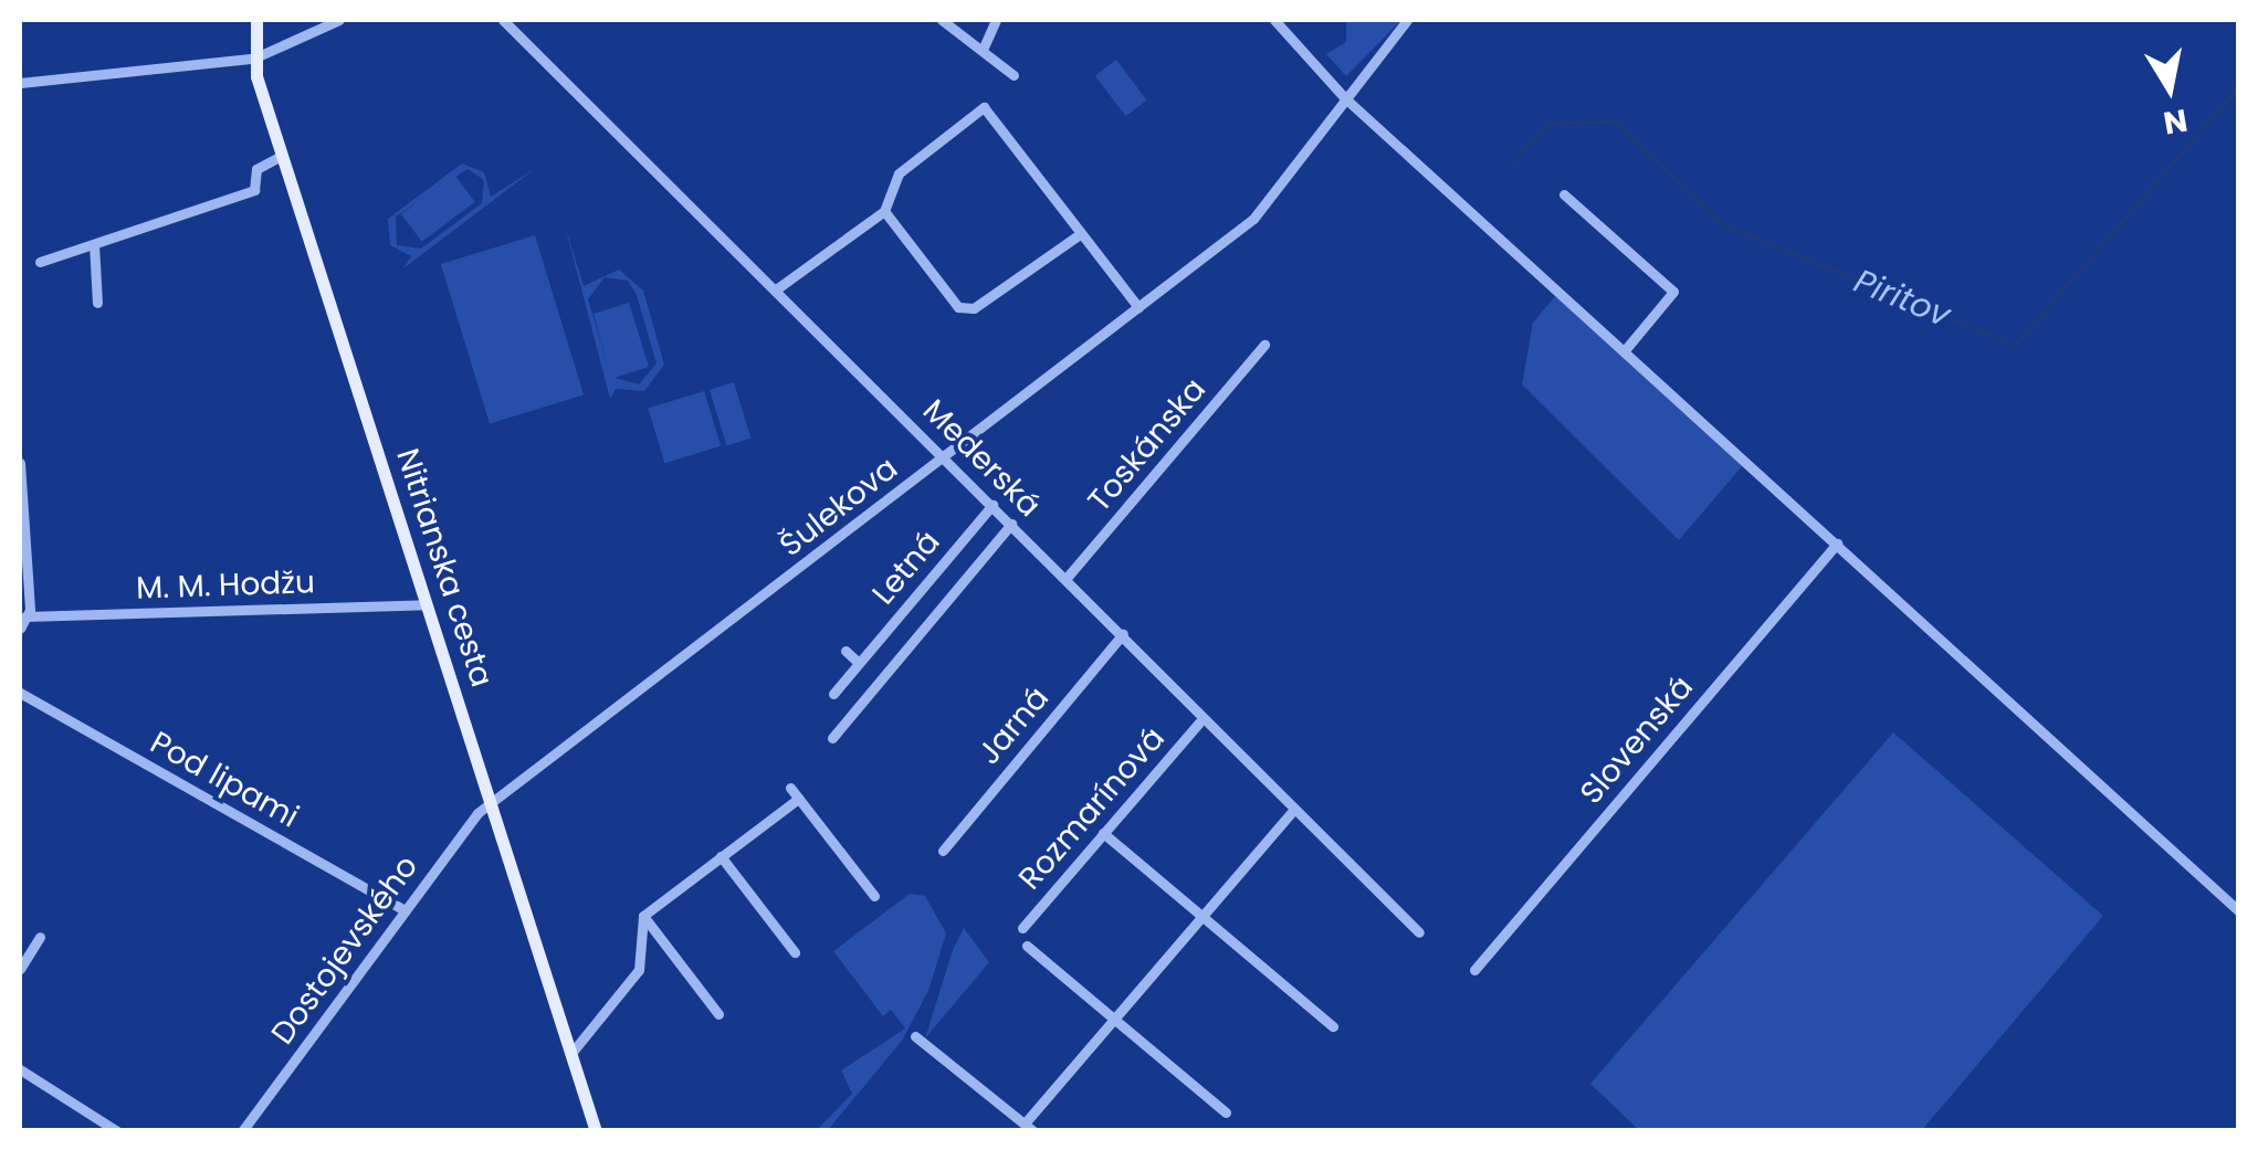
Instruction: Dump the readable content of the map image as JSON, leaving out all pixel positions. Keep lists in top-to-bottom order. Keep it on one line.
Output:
{"streets":{"main road":["Nitrianska cesta"],"street":["Toskánska","Mederská","Šulekova","Letná","M. M. Hodžu","Jarná","Slovenská","Pod lipami","Rozmarínová","Dostojevského"]},"crossings":[["Toskánska","Mederská"],["Mederská","Šulekova"],["Mederská","Letná"],["Mederská","Jarná"],["Mederská","Rozmarínová"],["Šulekova","Nitrianska cesta"],["Šulekova","Dostojevského"],["Nitrianska cesta","M. M. Hodžu"],["Nitrianska cesta","Dostojevského"],["Pod lipami","Dostojevského"]],"water":["Piritov"],"north":"bottom"}
